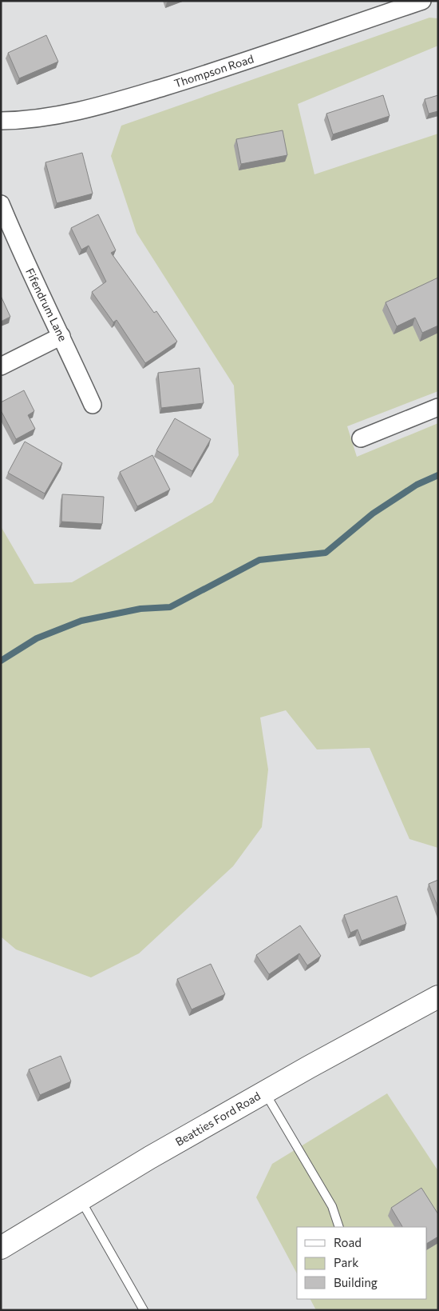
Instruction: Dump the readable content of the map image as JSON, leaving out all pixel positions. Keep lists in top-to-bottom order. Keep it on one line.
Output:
{"streets":{"main road":["Beatties Ford Road"],"street":["Thompson Road","Fifendrum Lane"]},"legend":["Road","Park","Building"]}
